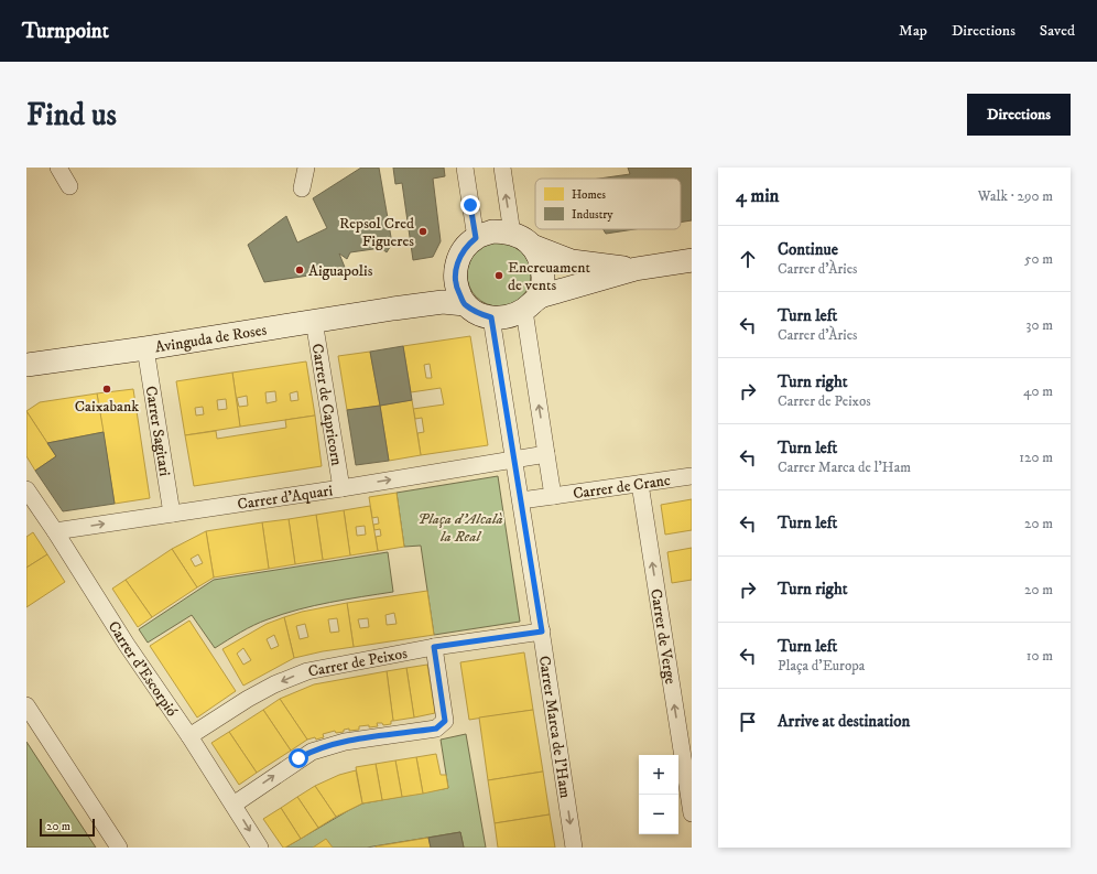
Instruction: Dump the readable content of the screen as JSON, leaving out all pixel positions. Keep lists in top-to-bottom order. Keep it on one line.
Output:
{"streets":{"main road":["Avinguda de Roses"],"street":["Carrer de Capricorn","Carrer Sagitari","Carrer de Cranc","Carrer d'Aquari","Carrer de Verge","Carrer de Peixos","Carrer d'Escorpió","Carrer Marca de l'Ham"]},"crossings":[["Avinguda de Roses","Carrer de Capricorn"],["Avinguda de Roses","Carrer Sagitari"],["Avinguda de Roses","Carrer Marca de l'Ham"],["Carrer de Capricorn","Carrer d'Aquari"],["Carrer Sagitari","Carrer d'Aquari"],["Carrer de Cranc","Carrer de Verge"],["Carrer d'Aquari","Carrer d'Escorpió"],["Carrer d'Aquari","Carrer Marca de l'Ham"],["Carrer de Peixos","Carrer d'Escorpió"],["Carrer de Peixos","Carrer Marca de l'Ham"]],"one_way":["Carrer d'Aquari","Carrer de Verge","Carrer de Peixos","Carrer Marca de l'Ham"],"parks":["Plaça d'Alcalà la Real"],"places":["Repsol Cred Figueres","Aiguapolis","Encreuament de vents","Caixabank"],"legend":["Homes","Industry"],"scale_bar":"20 m","page":{"header":"Turnpoint","nav":["Map","Directions","Saved"],"buttons":"Directions","title":"Find us","heading":["4 min","Walk · 290 m"],"list":[["Continue","Carrer d'Àries","50 m"],["Turn left","Carrer d'Àries","30 m"],["Turn right","Carrer de Peixos","40 m"],["Turn left","Carrer Marca de l'Ham","120 m"],["Turn left","20 m"],["Turn right","20 m"],["Turn left","Plaça d'Europa","10 m"],"Arrive at destination"],"map_buttons":["+","−"],"scale":"20 m"}}
